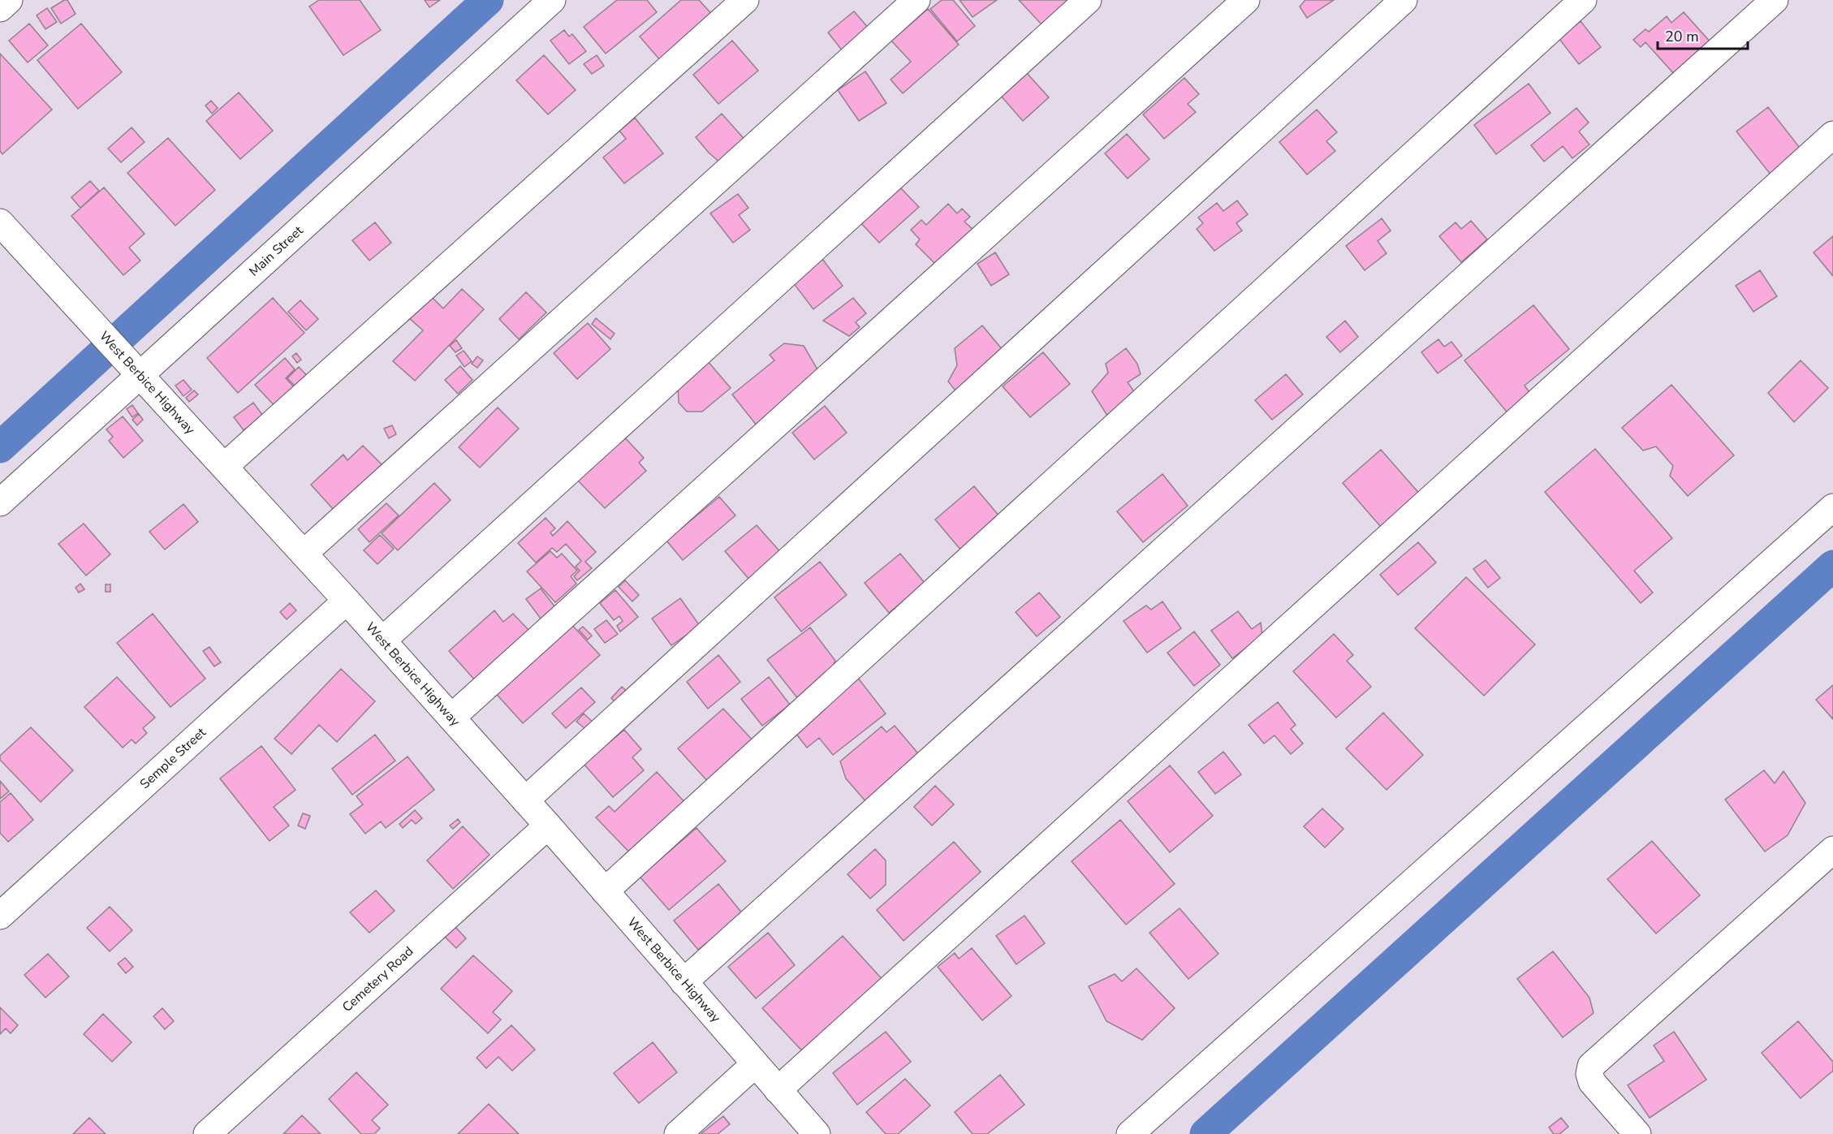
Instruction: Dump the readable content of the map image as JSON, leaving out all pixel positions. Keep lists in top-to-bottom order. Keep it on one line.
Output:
{"streets":{"street":["Main Street","West Berbice Highway","Semple Street","Cemetery Road"]},"crossings":[["Main Street","West Berbice Highway"],["West Berbice Highway","Semple Street"],["West Berbice Highway","Cemetery Road"]],"scale_bar":"20 m"}
